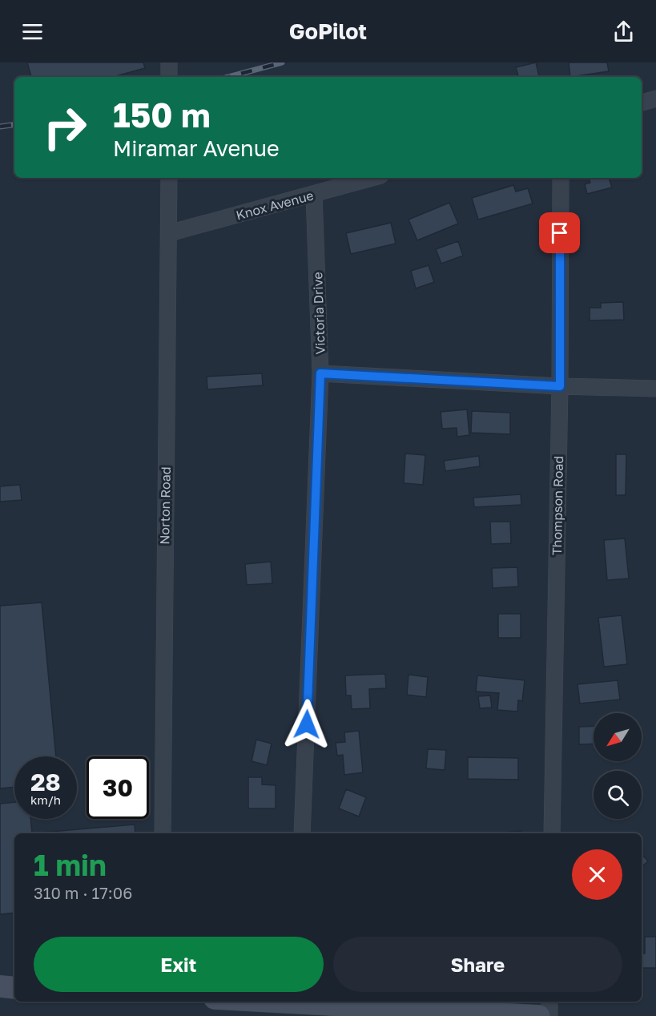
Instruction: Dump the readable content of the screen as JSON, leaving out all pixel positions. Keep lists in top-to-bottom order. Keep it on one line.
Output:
{"streets":{"street":["Knox Avenue","Victoria Drive","Norton Road","Thompson Road"]},"crossings":[["Knox Avenue","Victoria Drive"],["Knox Avenue","Norton Road"]],"north":"bottom left","page":{"header":"GoPilot","turn":["150 m","Miramar Avenue"],"speed":"28 km/h","limit":"30","heading":["1 min","310 m · 17:06"],"buttons":["Exit","Share"]}}
